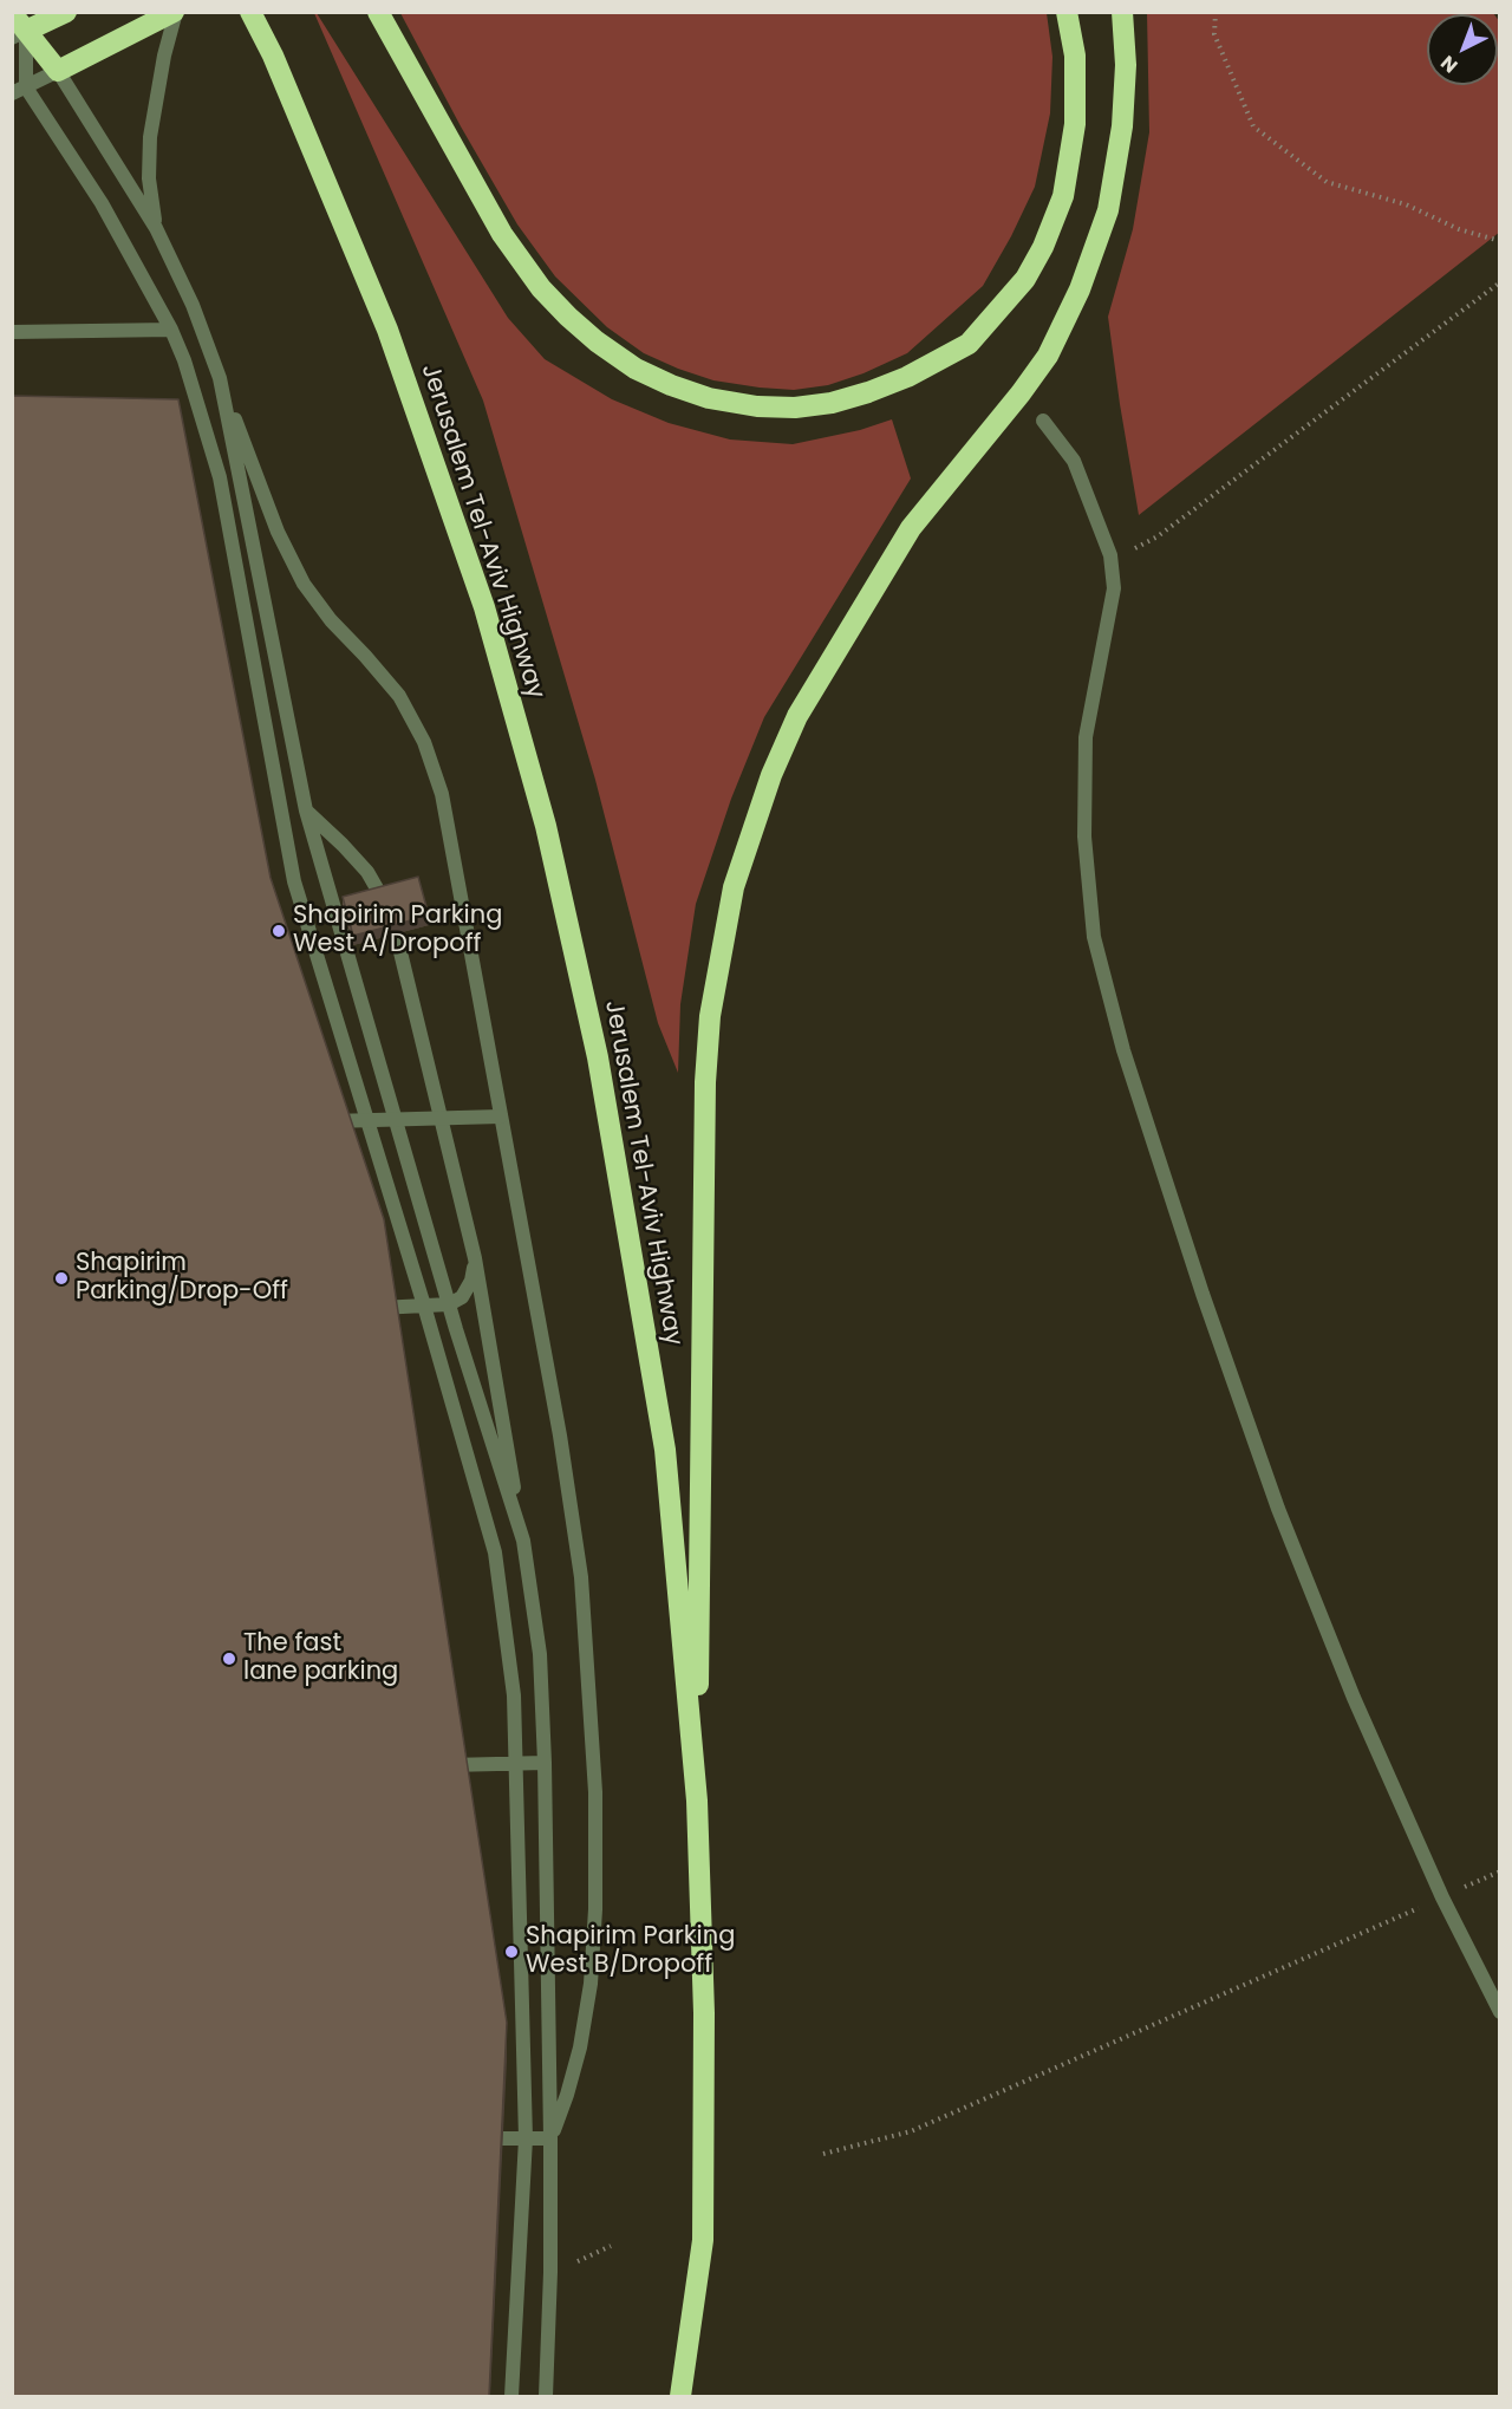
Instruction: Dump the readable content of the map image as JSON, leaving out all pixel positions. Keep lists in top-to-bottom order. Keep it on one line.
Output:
{"streets":{"highway":["Jerusalem Tel-Aviv Highway"]},"places":["Shapirim Parking West A/Dropoff","Shapirim Parking/Drop-Off","The fast lane parking","Shapirim Parking West B/Dropoff"],"north":"bottom left"}
